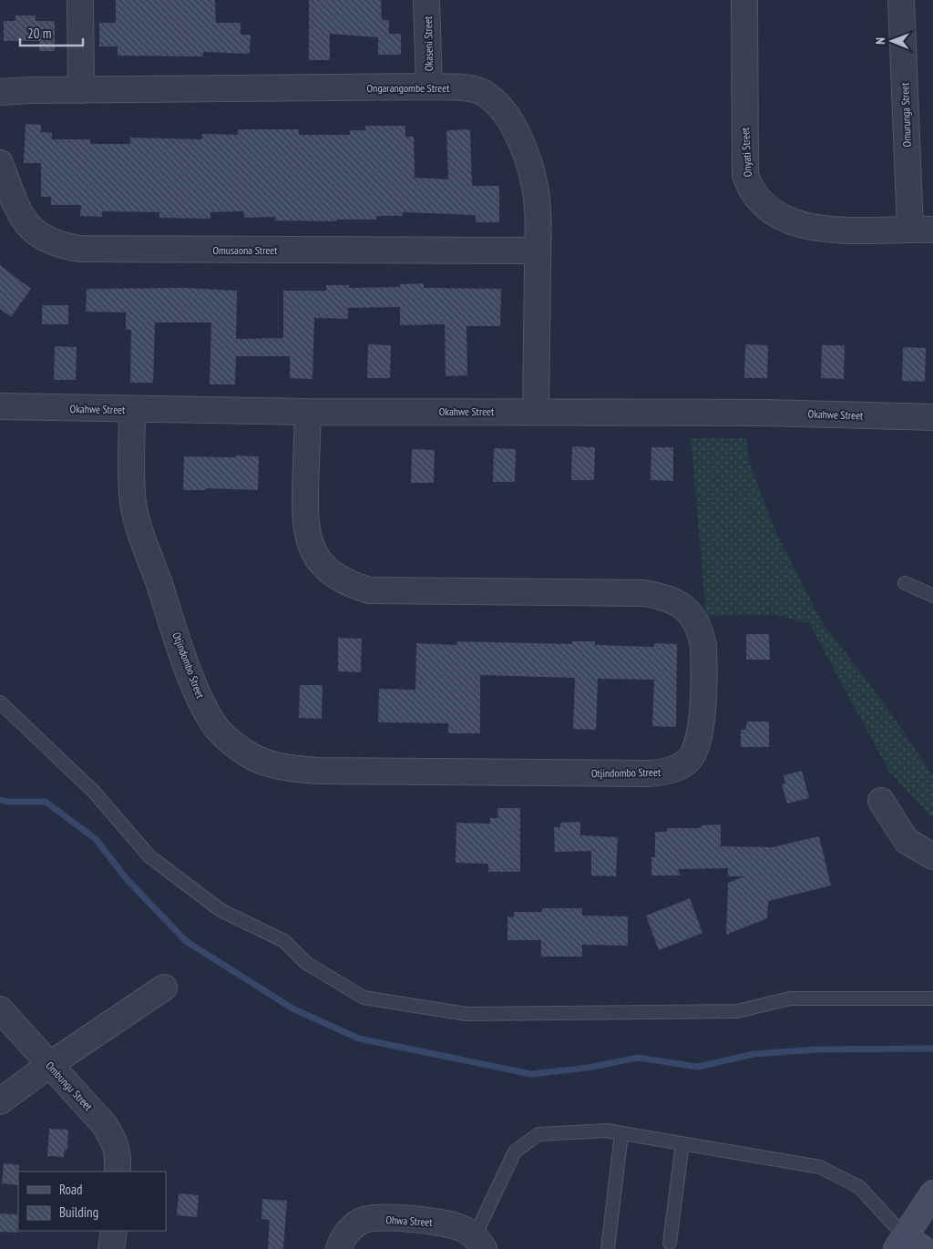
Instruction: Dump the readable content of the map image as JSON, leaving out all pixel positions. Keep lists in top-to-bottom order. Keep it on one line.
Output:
{"streets":{"street":["Okaseni Street","Ongarangombe Street","Omurunga Street","Onyati Street","Omusaona Street","Okahwe Street","Otjindombo Street","Ombungu Street","Ohwa Street"]},"crossings":[["Okaseni Street","Ongarangombe Street"],["Ongarangombe Street","Omusaona Street"],["Ongarangombe Street","Okahwe Street"],["Omurunga Street","Onyati Street"],["Okahwe Street","Otjindombo Street"]],"legend":["Road","Building"],"scale_bar":"20 m","north":"left"}
